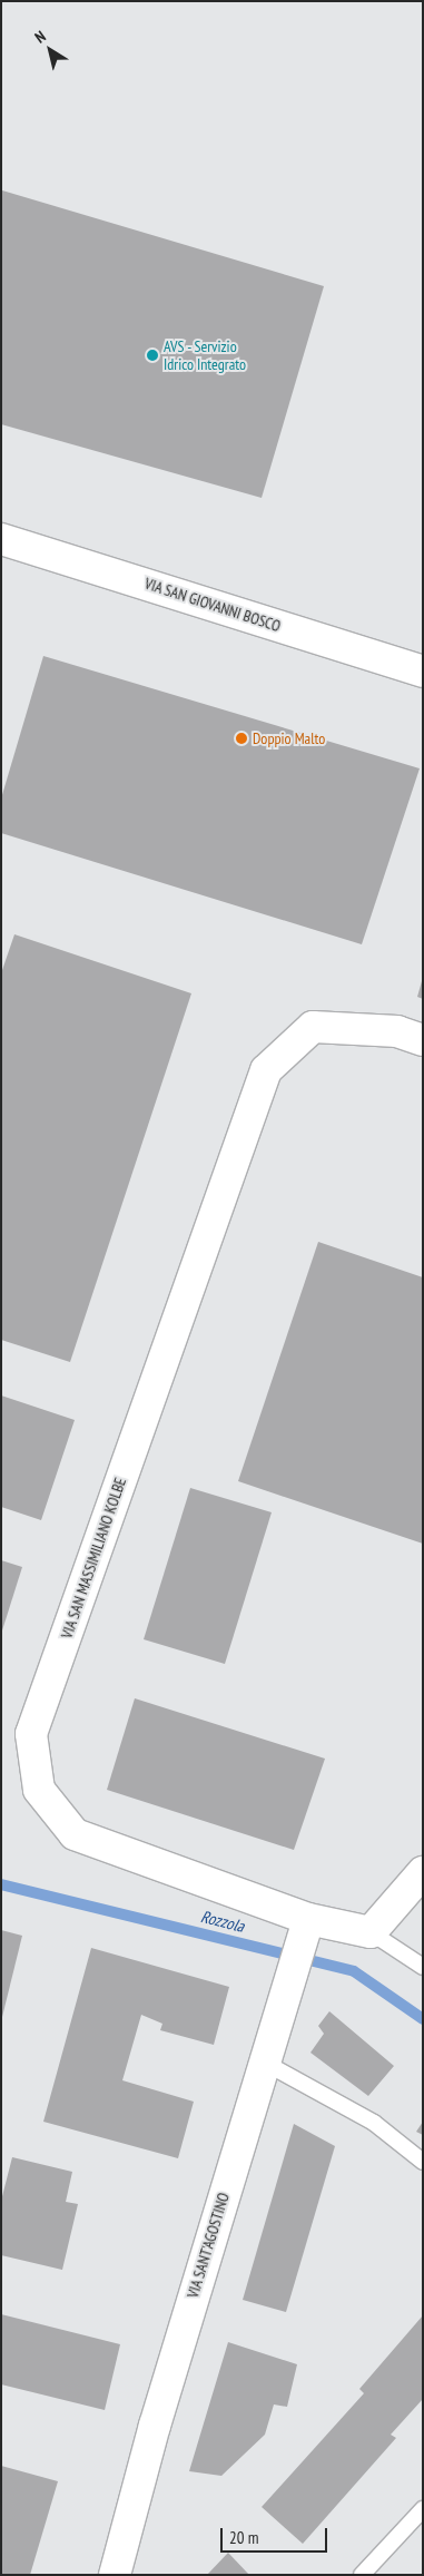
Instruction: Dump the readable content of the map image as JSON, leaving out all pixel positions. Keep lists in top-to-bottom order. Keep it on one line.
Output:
{"streets":{"street":["VIA SAN GIOVANNI BOSCO","VIA SAN MASSIMILIANO KOLBE","VIA SANT'AGOSTINO"]},"crossings":[["VIA SAN MASSIMILIANO KOLBE","VIA SANT'AGOSTINO"]],"water":["Rozzola"],"places":["AVS - Servizio Idrico Integrato","Doppio Malto"],"scale_bar":"20 m","north":"top left"}
